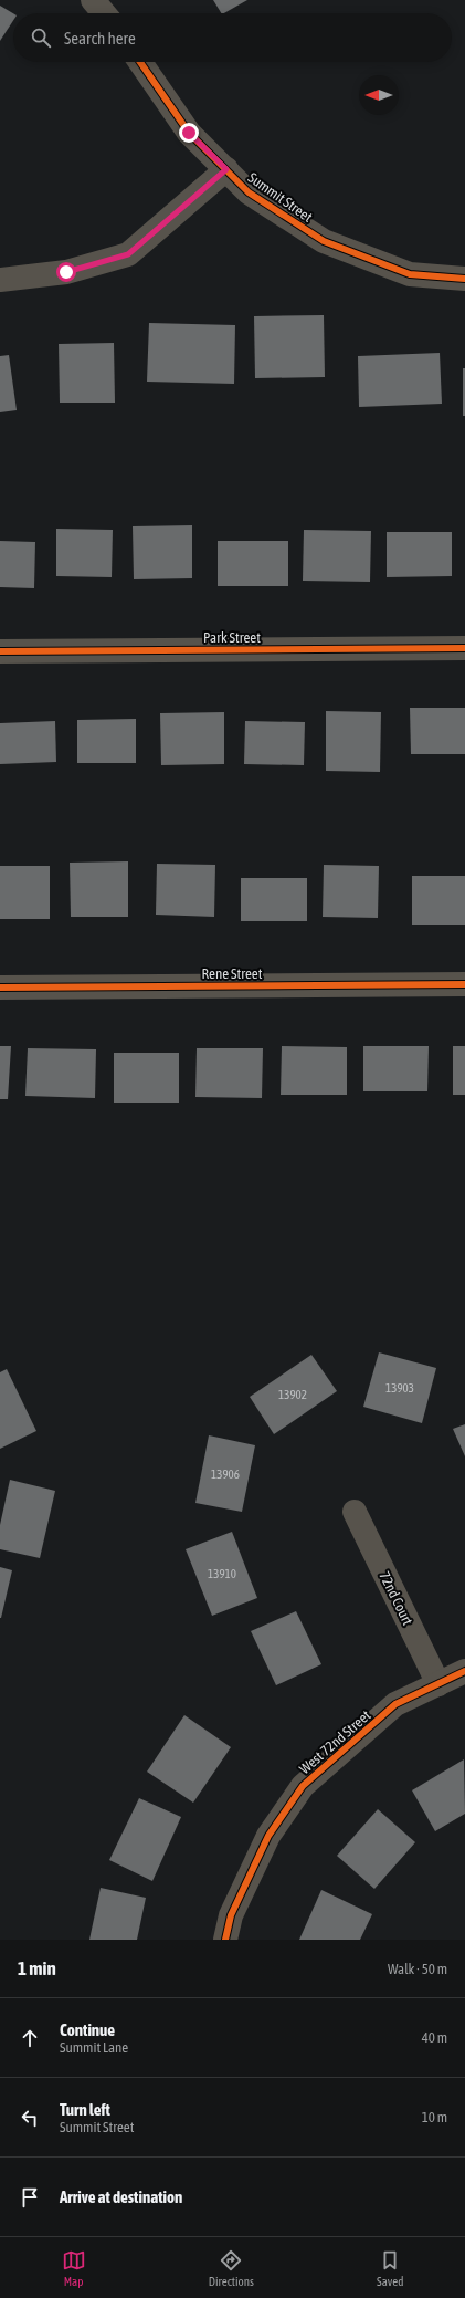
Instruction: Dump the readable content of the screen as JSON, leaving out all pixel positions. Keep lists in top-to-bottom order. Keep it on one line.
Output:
{"streets":{"street":["Summit Street","Park Street","Rene Street","72nd Court","West 72nd Street"]},"crossings":[["72nd Court","West 72nd Street"]],"house_numbers":["13903","13902","13906","13910"],"north":"left","page":{"search":"Search here","heading":["1 min","Walk · 50 m"],"list":[["Continue","Summit Lane","40 m"],["Turn left","Summit Street","10 m"],"Arrive at destination"],"nav":["Map","Directions","Saved"]}}
